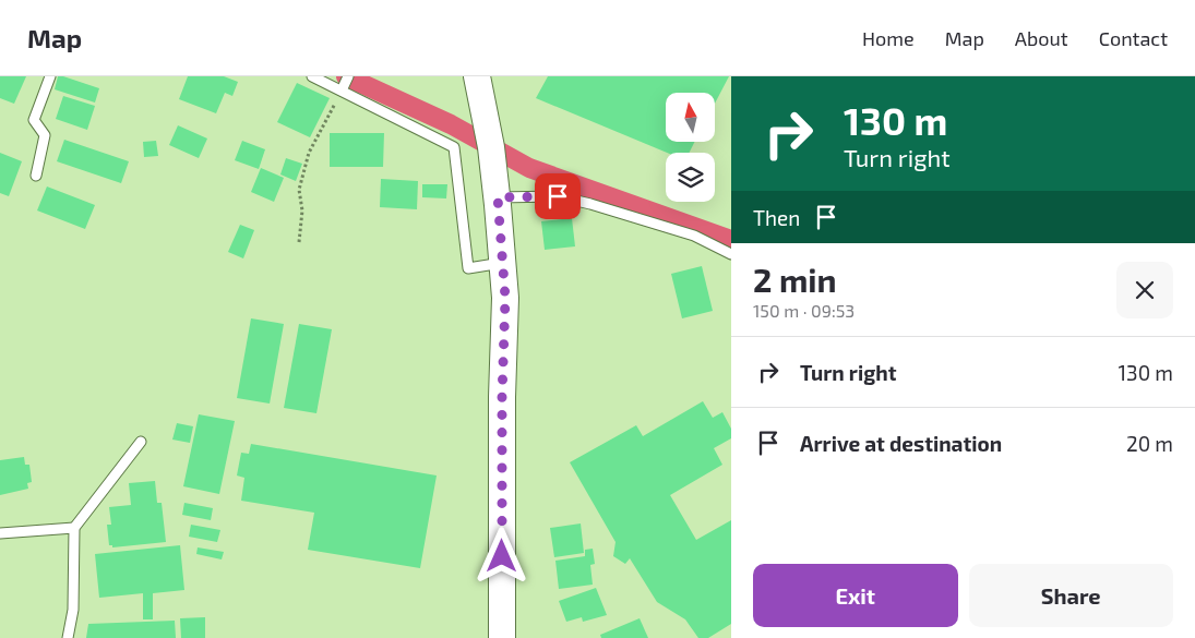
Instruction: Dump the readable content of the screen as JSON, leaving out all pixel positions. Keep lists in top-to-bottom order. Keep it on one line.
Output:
{"north":"top","page":{"header":"Map","nav":["Home","Map","About","Contact"],"turn":["130 m","Turn right"],"then":"Then","heading":["2 min","150 m · 09:53"],"list":[{"name":"Turn right","value":"130 m"},{"name":"Arrive at destination","value":"20 m"}],"buttons":["Exit","Share"]}}
